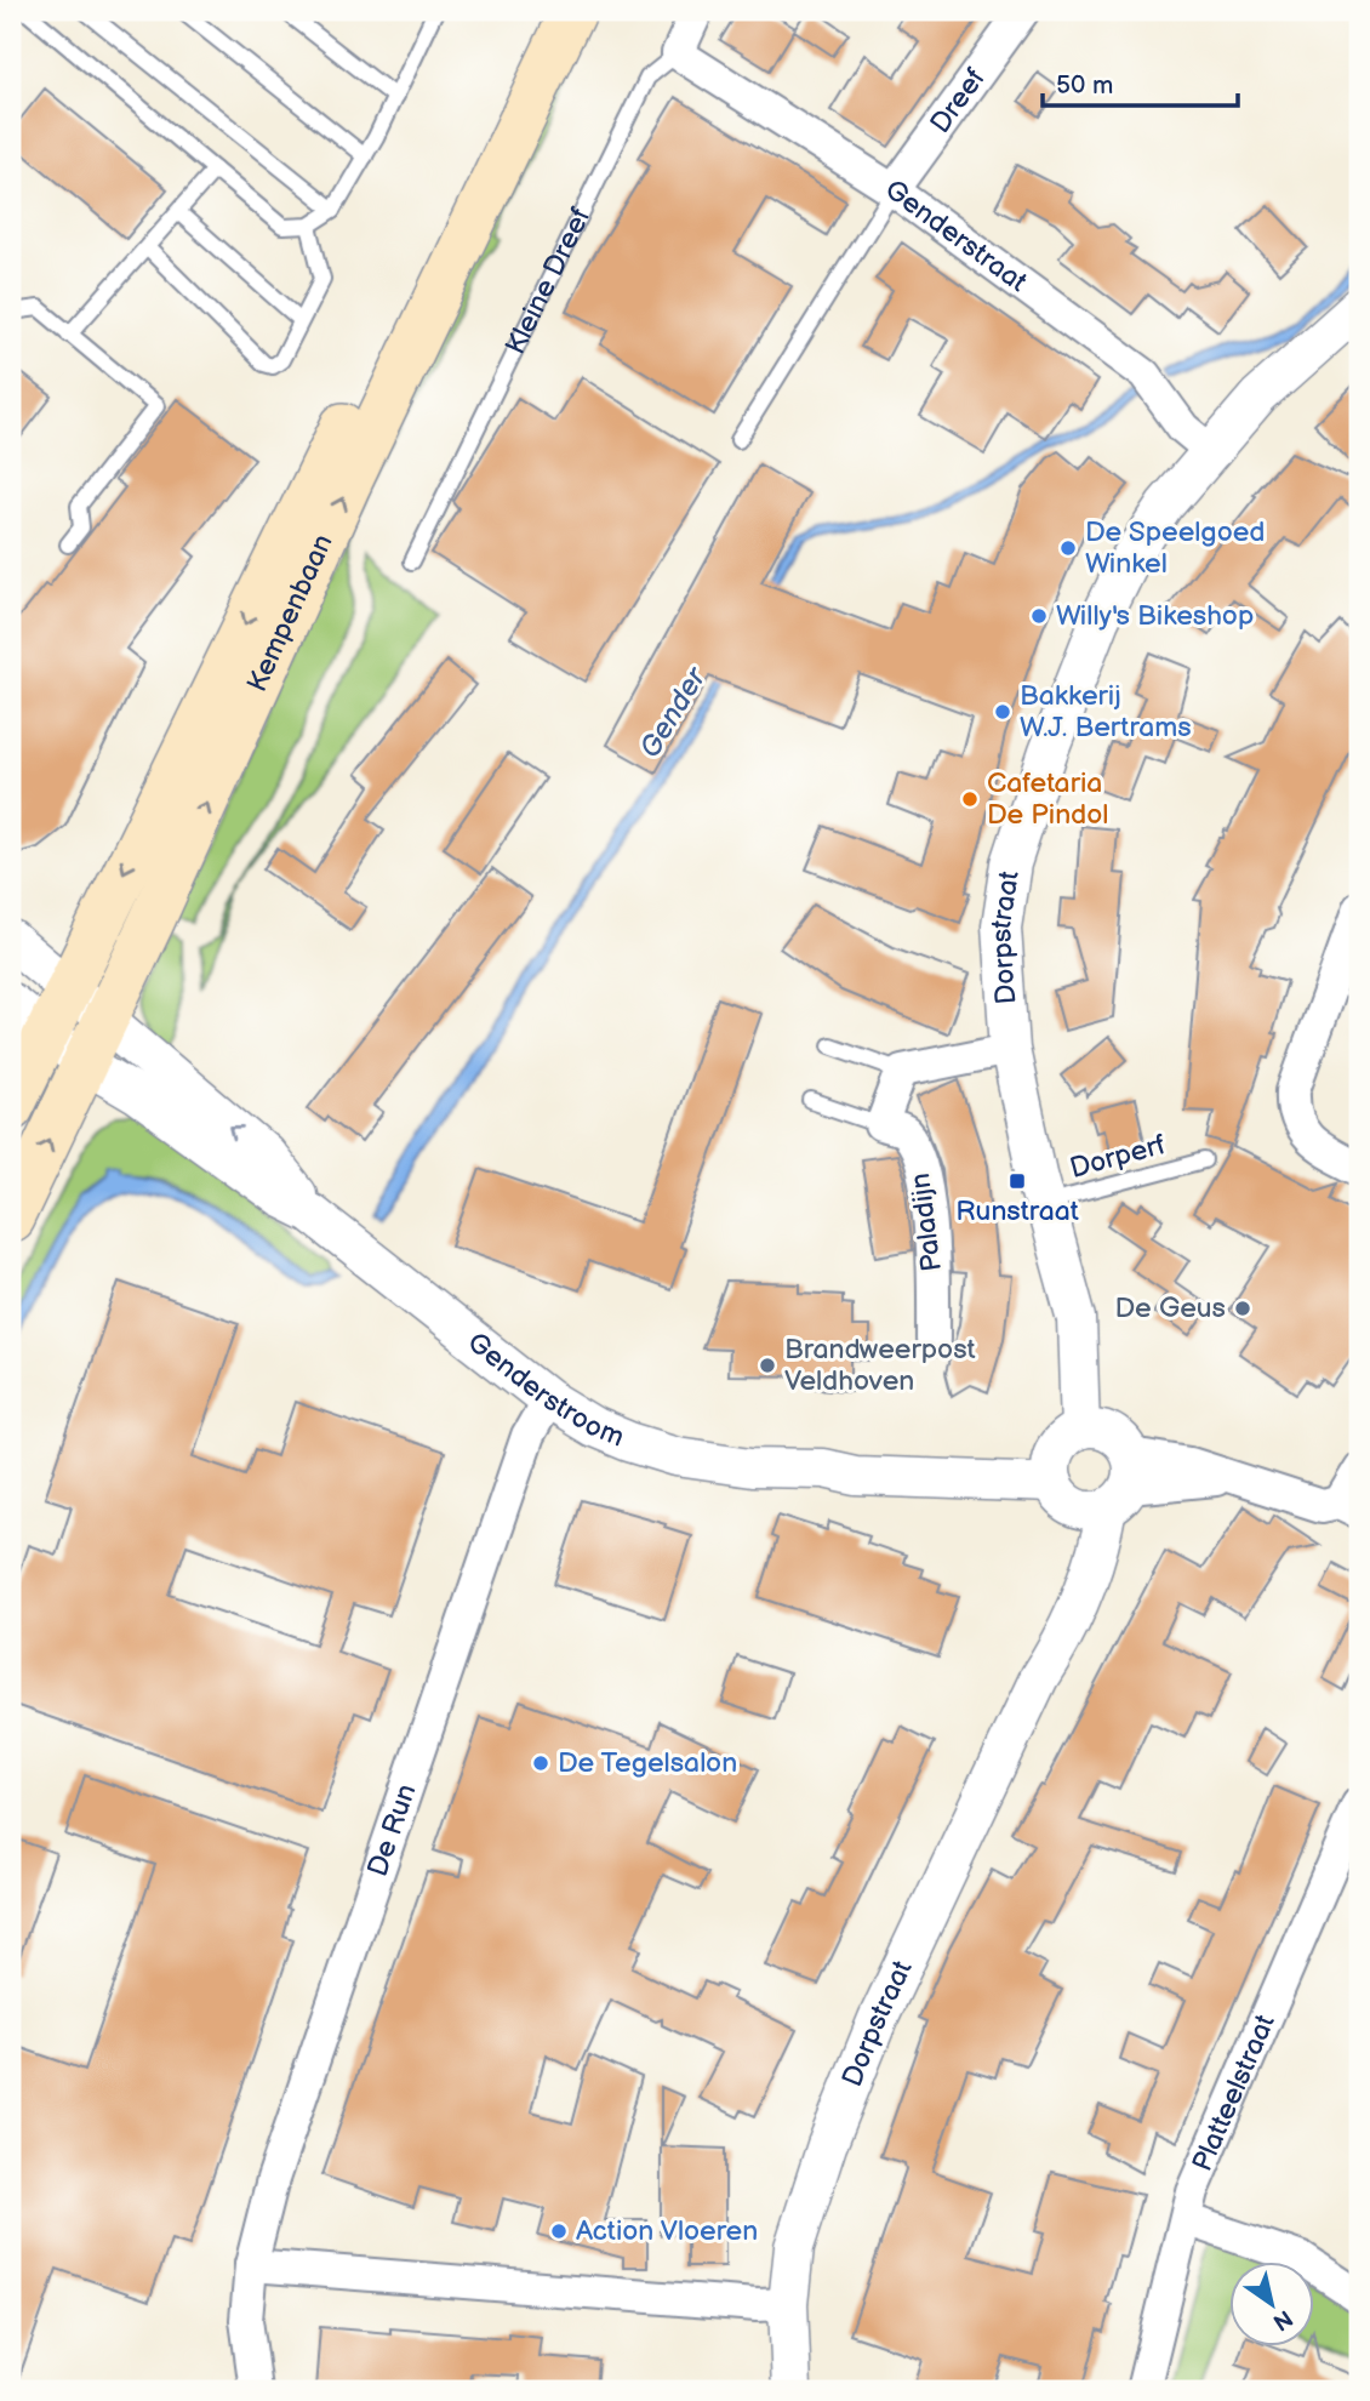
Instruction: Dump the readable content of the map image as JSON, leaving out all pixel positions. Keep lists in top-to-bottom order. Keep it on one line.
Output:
{"streets":{"main road":["Kempenbaan"],"street":["Dreef","Genderstraat","Kleine Dreef","Dorpstraat","Paladijn","Genderstroom","De Run","Platteelstraat"],"lane":["Dorperf"]},"crossings":[["Dreef","Genderstraat"],["Genderstraat","Kleine Dreef"],["Genderstraat","Dorpstraat"],["Kempenbaan","Genderstroom"],["Dorpstraat","Dorperf"],["Dorpstraat","Genderstroom"],["Genderstroom","De Run"]],"water":["Gender"],"places":{"other":["De Speelgoed Winkel","Willy's Bikeshop","Bakkerij W.J. Bertrams","Cafetaria De Pindol","De Geus","Brandweerpost Veldhoven","De Tegelsalon","Action Vloeren"],"transit":["Runstraat"]},"scale_bar":"50 m","north":"bottom right"}
